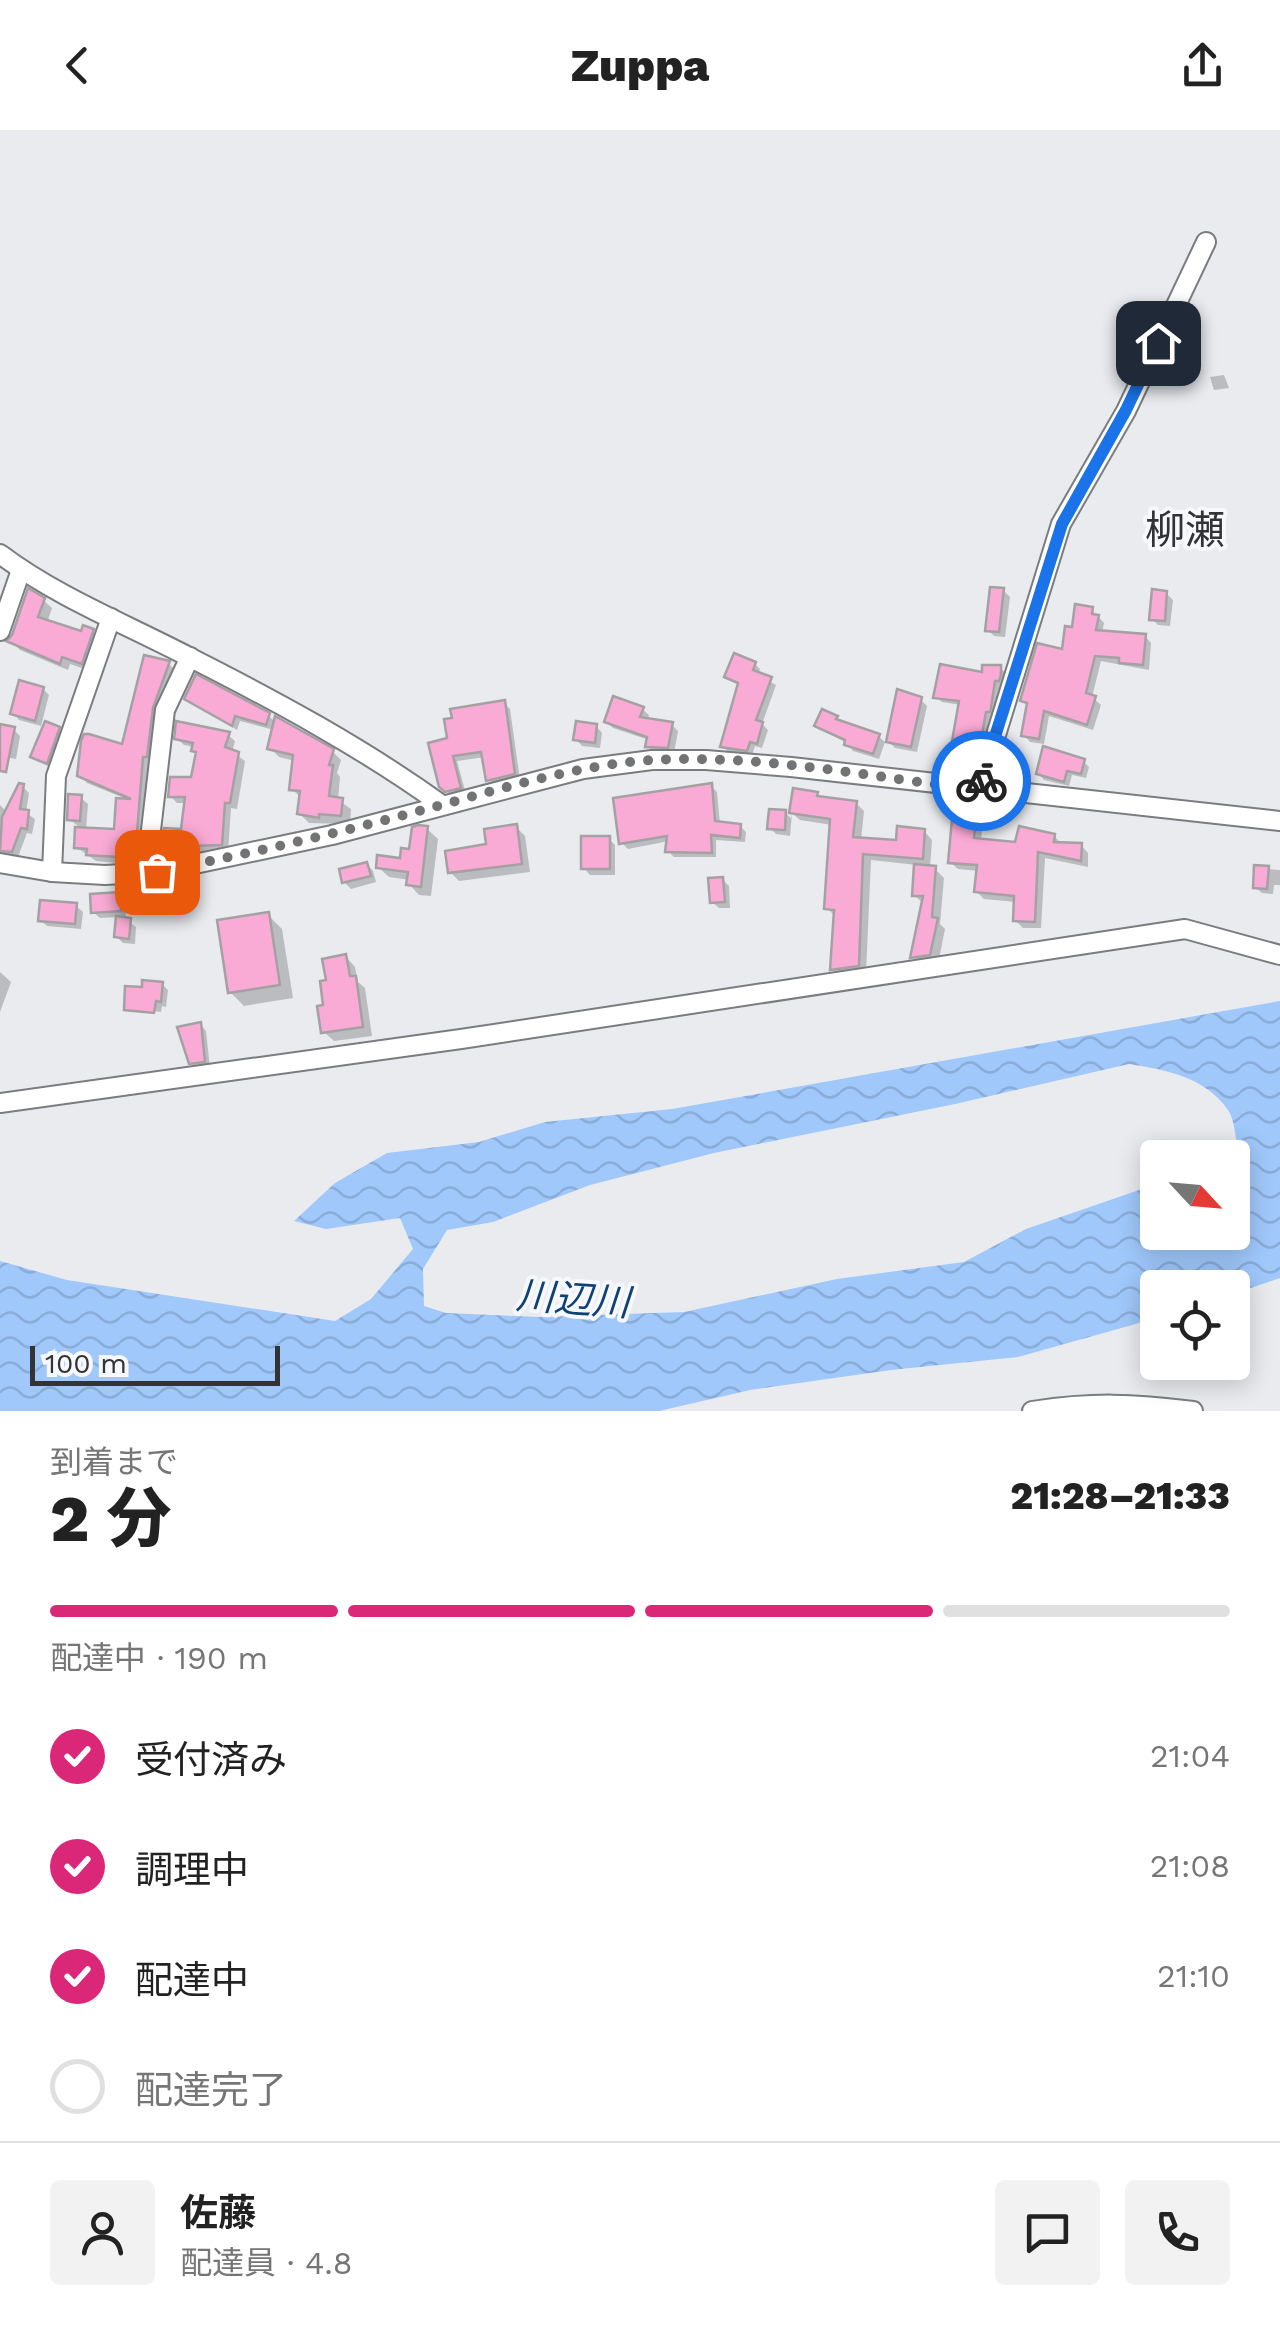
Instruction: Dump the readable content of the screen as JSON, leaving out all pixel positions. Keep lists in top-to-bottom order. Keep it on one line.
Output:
{"districts":["柳瀬"],"water":["川辺川"],"scale_bar":"100 m","north":"bottom right","page":{"header":"Zuppa","scale":"100 m","heading":["2 分","到着まで","21:28–21:33"],"panel":["佐藤","配達員 · 4.8"],"bar":"配達中 · 190 m","list":[["受付済み","21:04"],["調理中","21:08"],["配達中","21:10"],"配達完了"]}}
